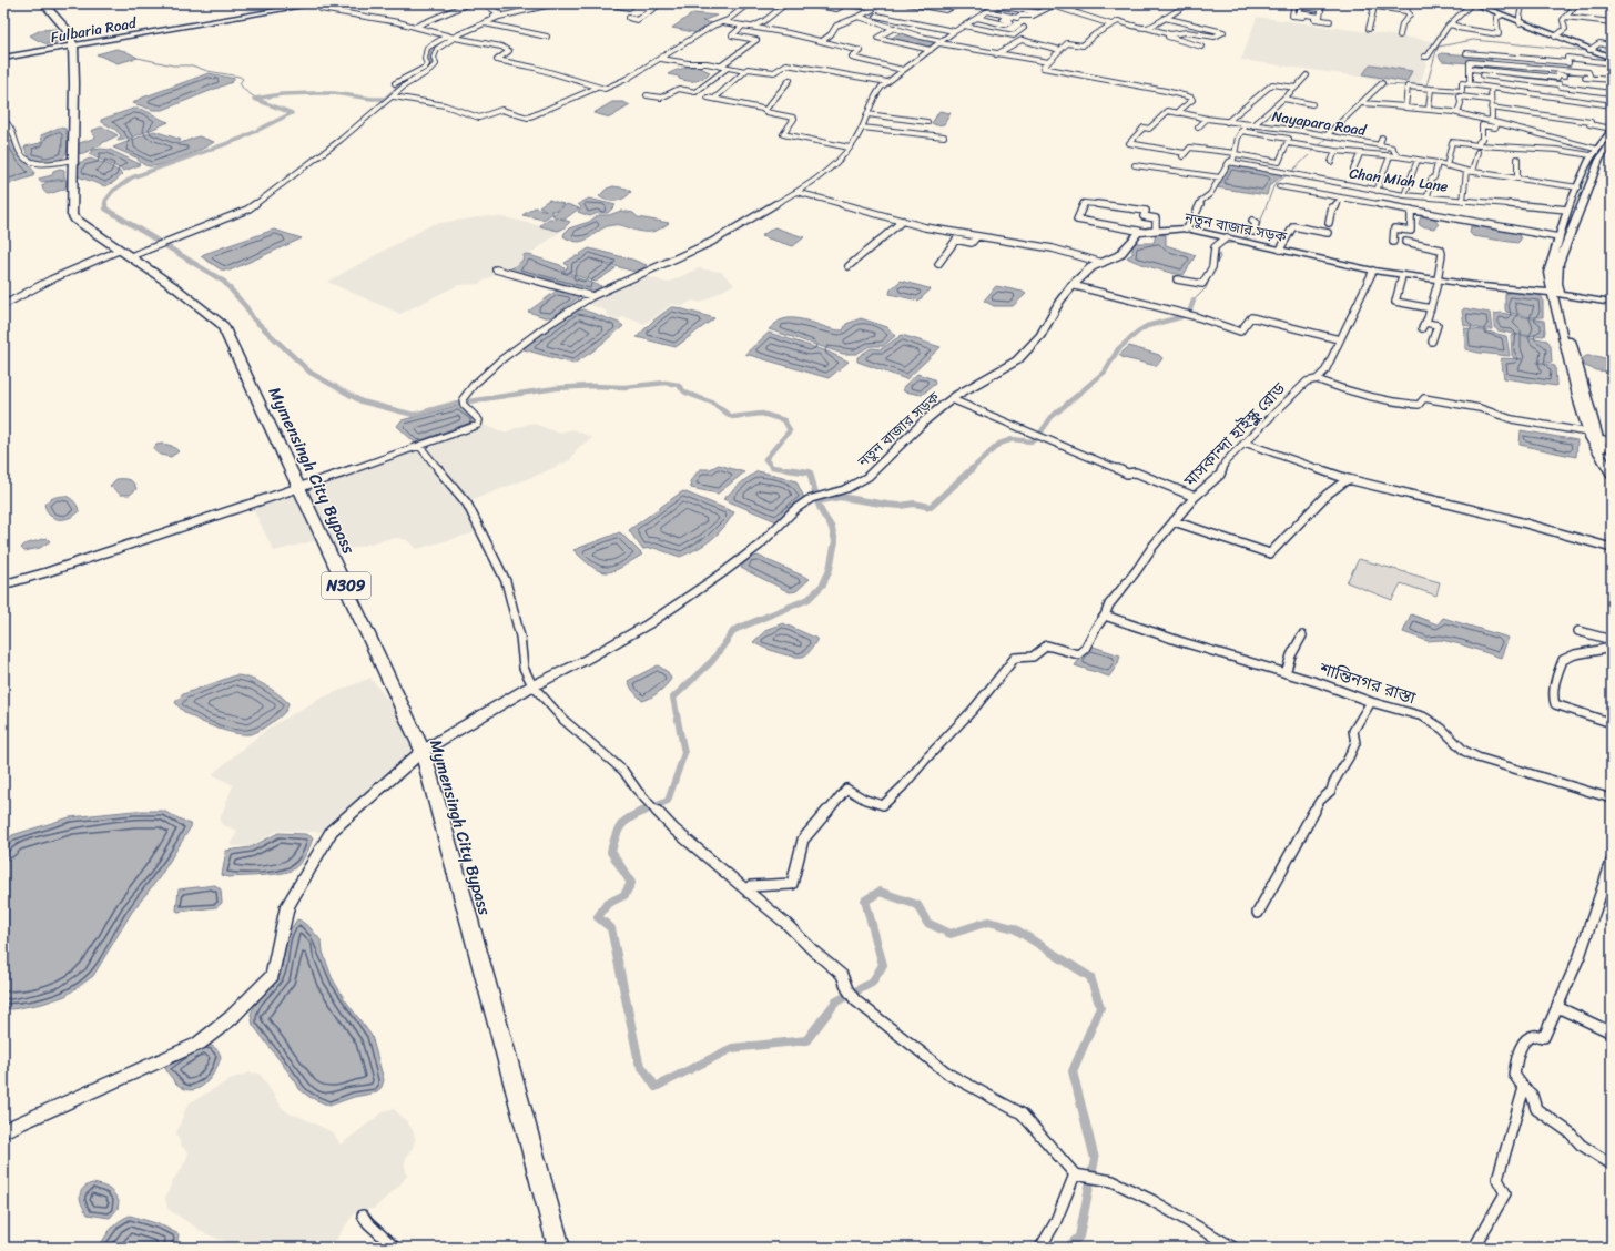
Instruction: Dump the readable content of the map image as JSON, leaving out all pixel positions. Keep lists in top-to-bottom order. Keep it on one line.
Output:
{"streets":{"highway":["Mymensingh City Bypass","N309"],"main road":["Fulbaria Road","নতুন বাজার সড়ক"],"street":["Nayapara Road","Chan Miah Lane","মাসকান্দা হাইস্কুল রোড","শান্তিনগর রাস্তা"]},"crossings":[["Fulbaria Road","Mymensingh City Bypass"],["নতুন বাজার সড়ক","মাসকান্দা হাইস্কুল রোড"],["মাসকান্দা হাইস্কুল রোড","শান্তিনগর রাস্তা"]]}
